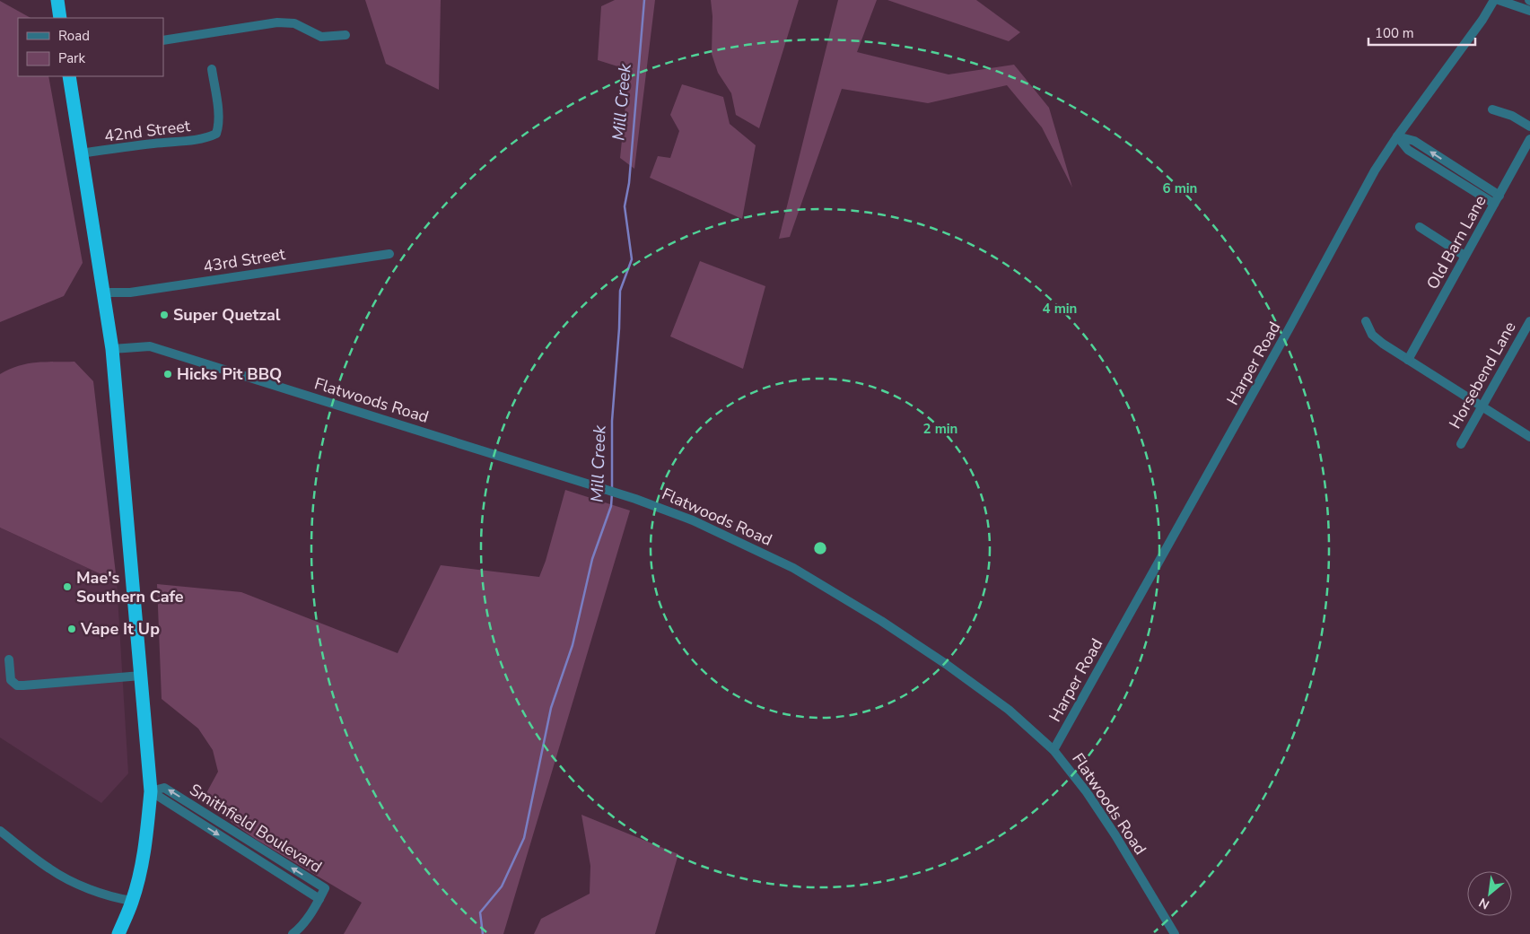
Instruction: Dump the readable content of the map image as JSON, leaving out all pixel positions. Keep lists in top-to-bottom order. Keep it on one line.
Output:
{"streets":{"street":["42nd Street","Old Barn Lane","43rd Street","Harper Road","Horsebend Lane","Flatwoods Road","Smithfield Boulevard"]},"crossings":[["Harper Road","Flatwoods Road"]],"water":["Mill Creek"],"places":["Super Quetzal","Hicks Pit BBQ","Mae's Southern Cafe","Vape It Up"],"legend":["Road","Park"],"scale_bar":"100 m","north":"bottom left","rings":["6 min","4 min","2 min"]}
